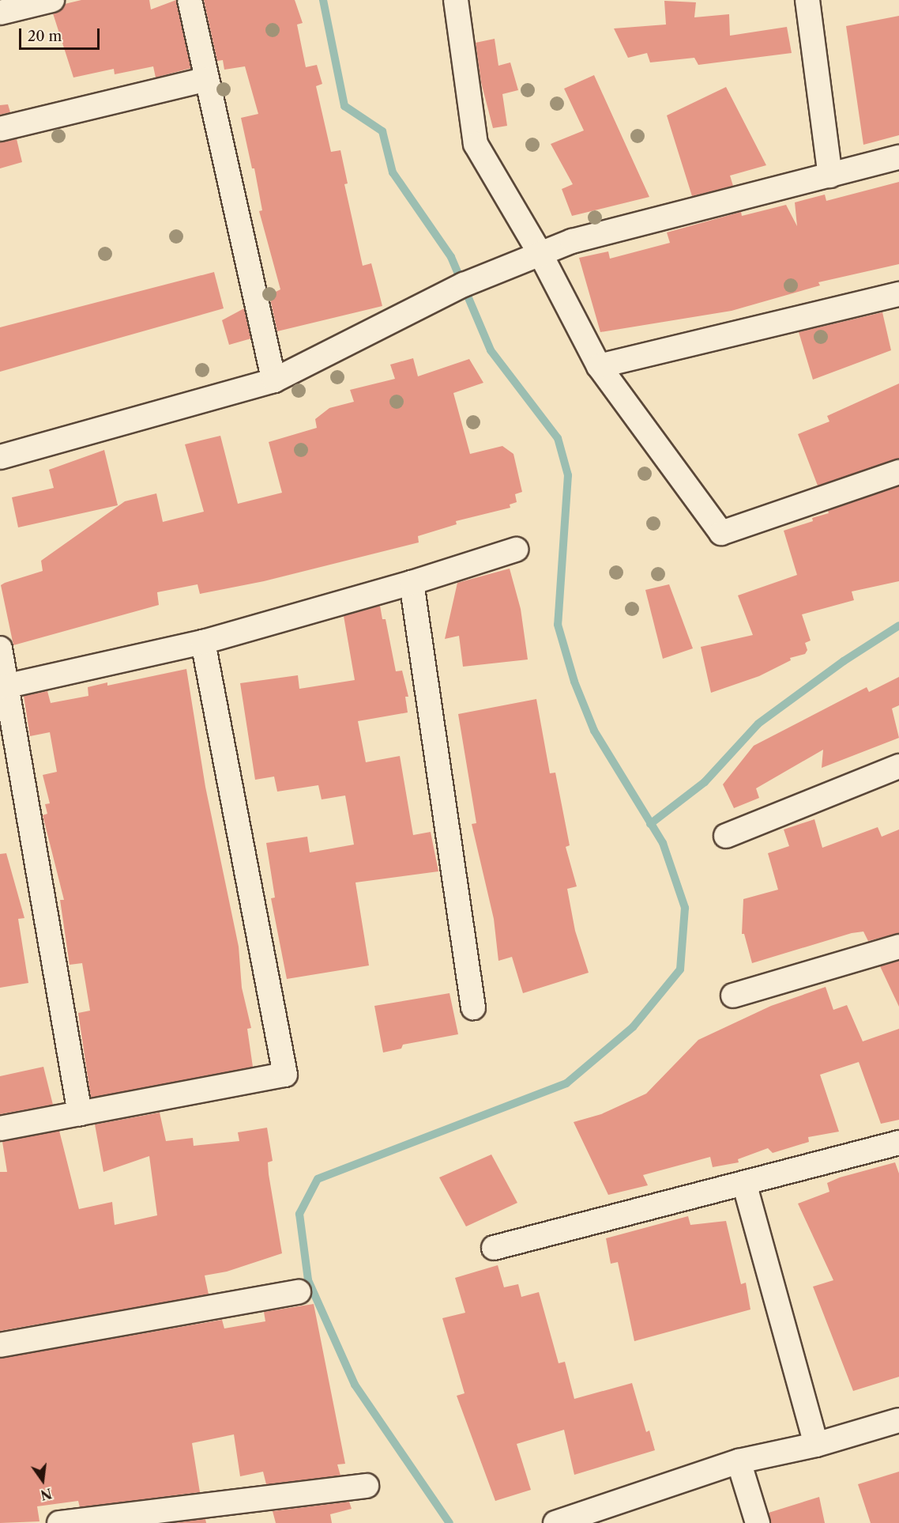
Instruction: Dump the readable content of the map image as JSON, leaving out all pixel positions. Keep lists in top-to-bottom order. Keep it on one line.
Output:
{"scale_bar":"20 m","north":"bottom"}
